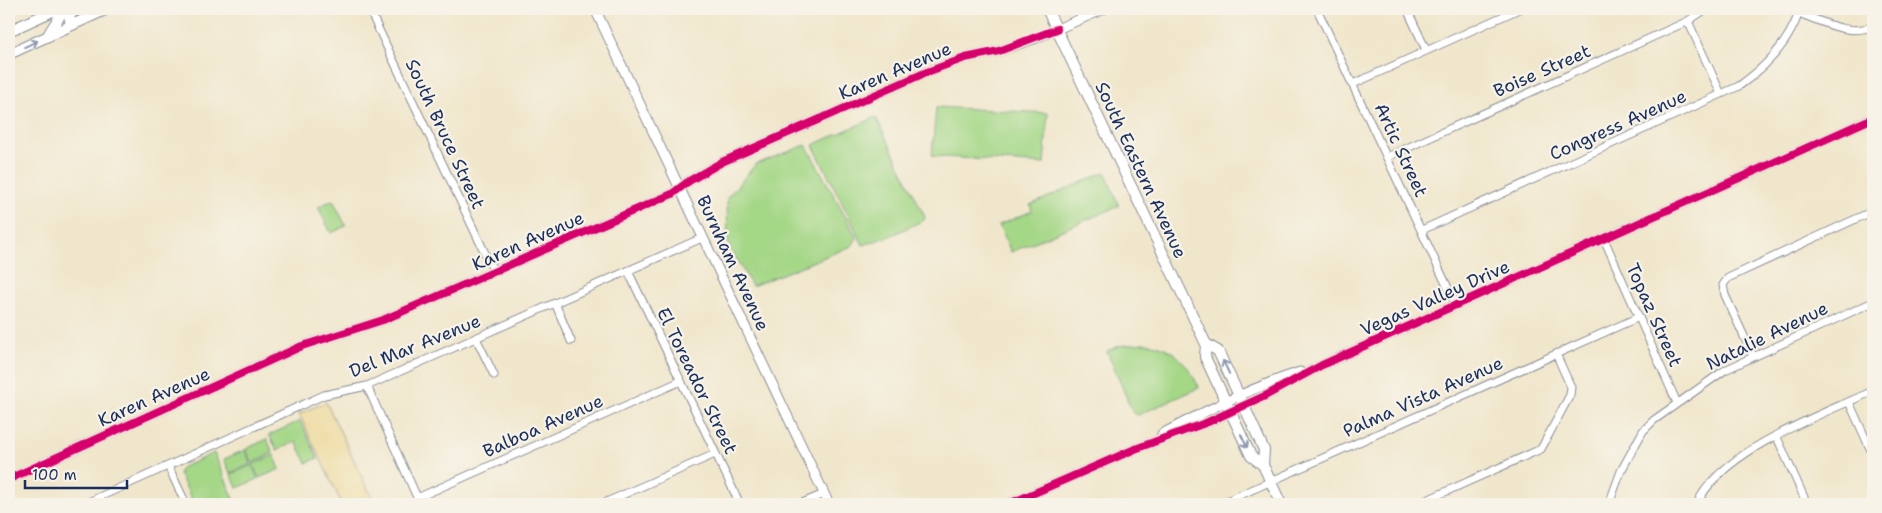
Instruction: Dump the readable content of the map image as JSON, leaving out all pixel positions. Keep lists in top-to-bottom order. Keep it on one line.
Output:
{"streets":{"main road":["South Eastern Avenue"],"street":["Karen Avenue","Boise Street","Congress Avenue","South Bruce Street","Artic Street","Burnham Avenue","Vegas Valley Drive","Topaz Street","Natalie Avenue","Del Mar Avenue","El Toreador Street","Palma Vista Avenue","Balboa Avenue"]},"crossings":[["Karen Avenue","South Bruce Street"],["Karen Avenue","South Eastern Avenue"],["Karen Avenue","Burnham Avenue"],["Boise Street","Artic Street"],["Congress Avenue","Artic Street"],["Artic Street","Vegas Valley Drive"],["South Eastern Avenue","Vegas Valley Drive"],["South Eastern Avenue","Palma Vista Avenue"],["Burnham Avenue","Del Mar Avenue"],["Vegas Valley Drive","Topaz Street"],["Topaz Street","Natalie Avenue"],["Topaz Street","Palma Vista Avenue"],["Del Mar Avenue","El Toreador Street"],["El Toreador Street","Balboa Avenue"]],"scale_bar":"100 m"}
